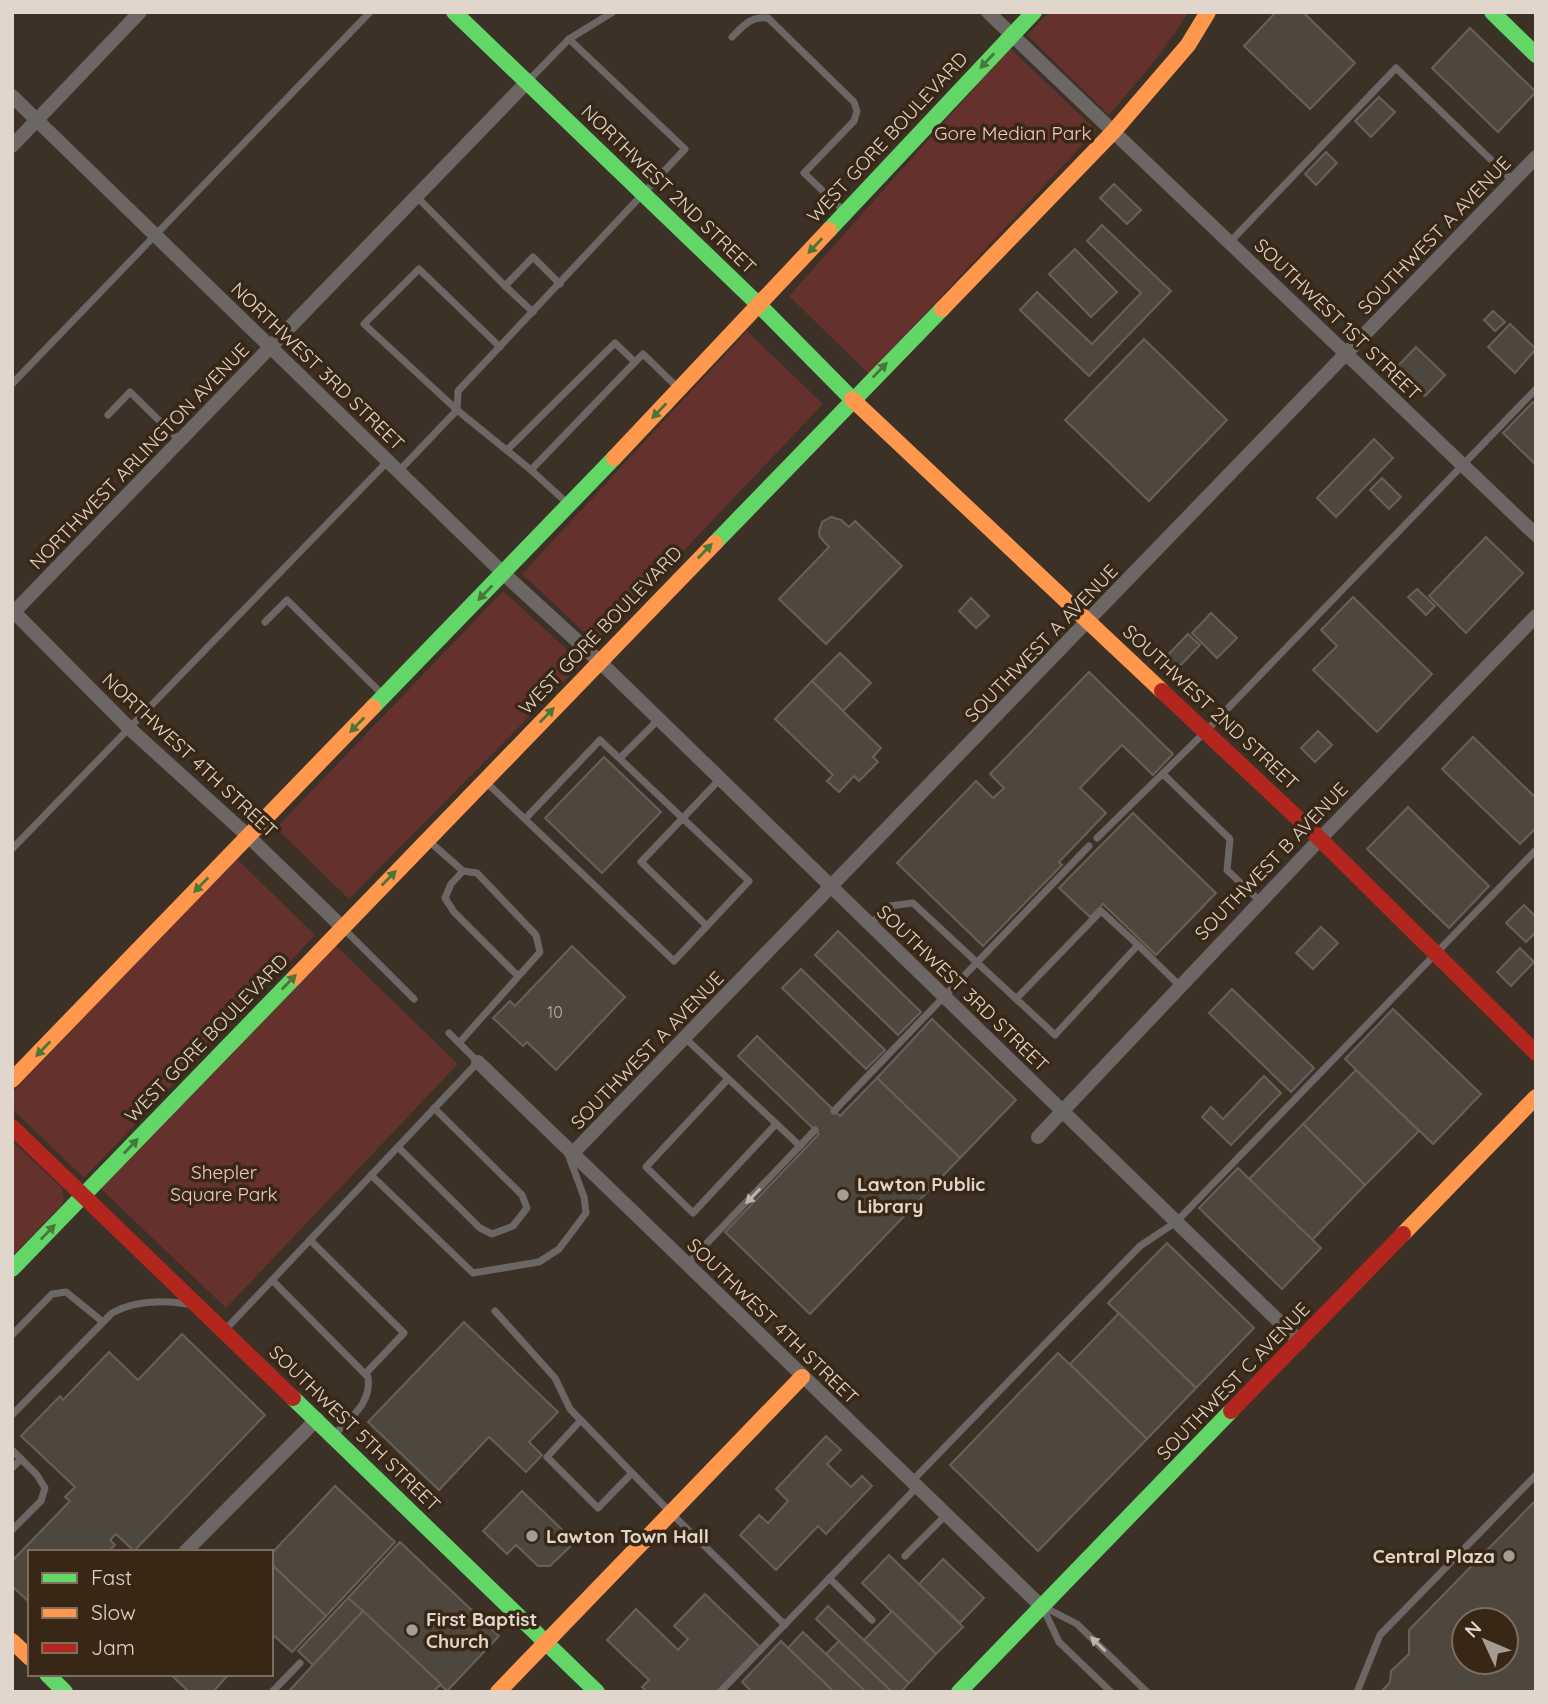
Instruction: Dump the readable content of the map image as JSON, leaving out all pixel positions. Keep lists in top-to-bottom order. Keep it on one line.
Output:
{"streets":{"main road":["WEST GORE BOULEVARD","NORTHWEST 2ND STREET","SOUTHWEST 2ND STREET","SOUTHWEST C AVENUE","SOUTHWEST 5TH STREET"],"street":["SOUTHWEST A AVENUE","SOUTHWEST 1ST STREET","NORTHWEST 3RD STREET","NORTHWEST ARLINGTON AVENUE","NORTHWEST 4TH STREET","SOUTHWEST B AVENUE","SOUTHWEST 3RD STREET","SOUTHWEST 4TH STREET"]},"crossings":[["WEST GORE BOULEVARD","NORTHWEST 2ND STREET"],["WEST GORE BOULEVARD","SOUTHWEST 1ST STREET"],["WEST GORE BOULEVARD","NORTHWEST 3RD STREET"],["WEST GORE BOULEVARD","SOUTHWEST 2ND STREET"],["WEST GORE BOULEVARD","NORTHWEST 4TH STREET"],["WEST GORE BOULEVARD","SOUTHWEST 3RD STREET"],["WEST GORE BOULEVARD","SOUTHWEST 5TH STREET"],["NORTHWEST 2ND STREET","NORTHWEST ARLINGTON AVENUE"],["NORTHWEST 2ND STREET","SOUTHWEST 2ND STREET"],["SOUTHWEST A AVENUE","SOUTHWEST 1ST STREET"],["SOUTHWEST A AVENUE","SOUTHWEST 2ND STREET"],["SOUTHWEST A AVENUE","SOUTHWEST 3RD STREET"],["SOUTHWEST A AVENUE","SOUTHWEST 4TH STREET"],["NORTHWEST 3RD STREET","NORTHWEST ARLINGTON AVENUE"],["NORTHWEST 3RD STREET","SOUTHWEST 3RD STREET"],["NORTHWEST ARLINGTON AVENUE","NORTHWEST 4TH STREET"],["SOUTHWEST 2ND STREET","SOUTHWEST B AVENUE"],["SOUTHWEST B AVENUE","SOUTHWEST 3RD STREET"],["SOUTHWEST 3RD STREET","SOUTHWEST C AVENUE"],["SOUTHWEST 4TH STREET","SOUTHWEST C AVENUE"]],"parks":["Gore Median Park","Shepler Square Park"],"places":["Lawton Public Library","Lawton Town Hall","Central Plaza","First Baptist Church"],"house_numbers":["10"],"legend":["Fast","Slow","Jam"],"north":"top left"}
